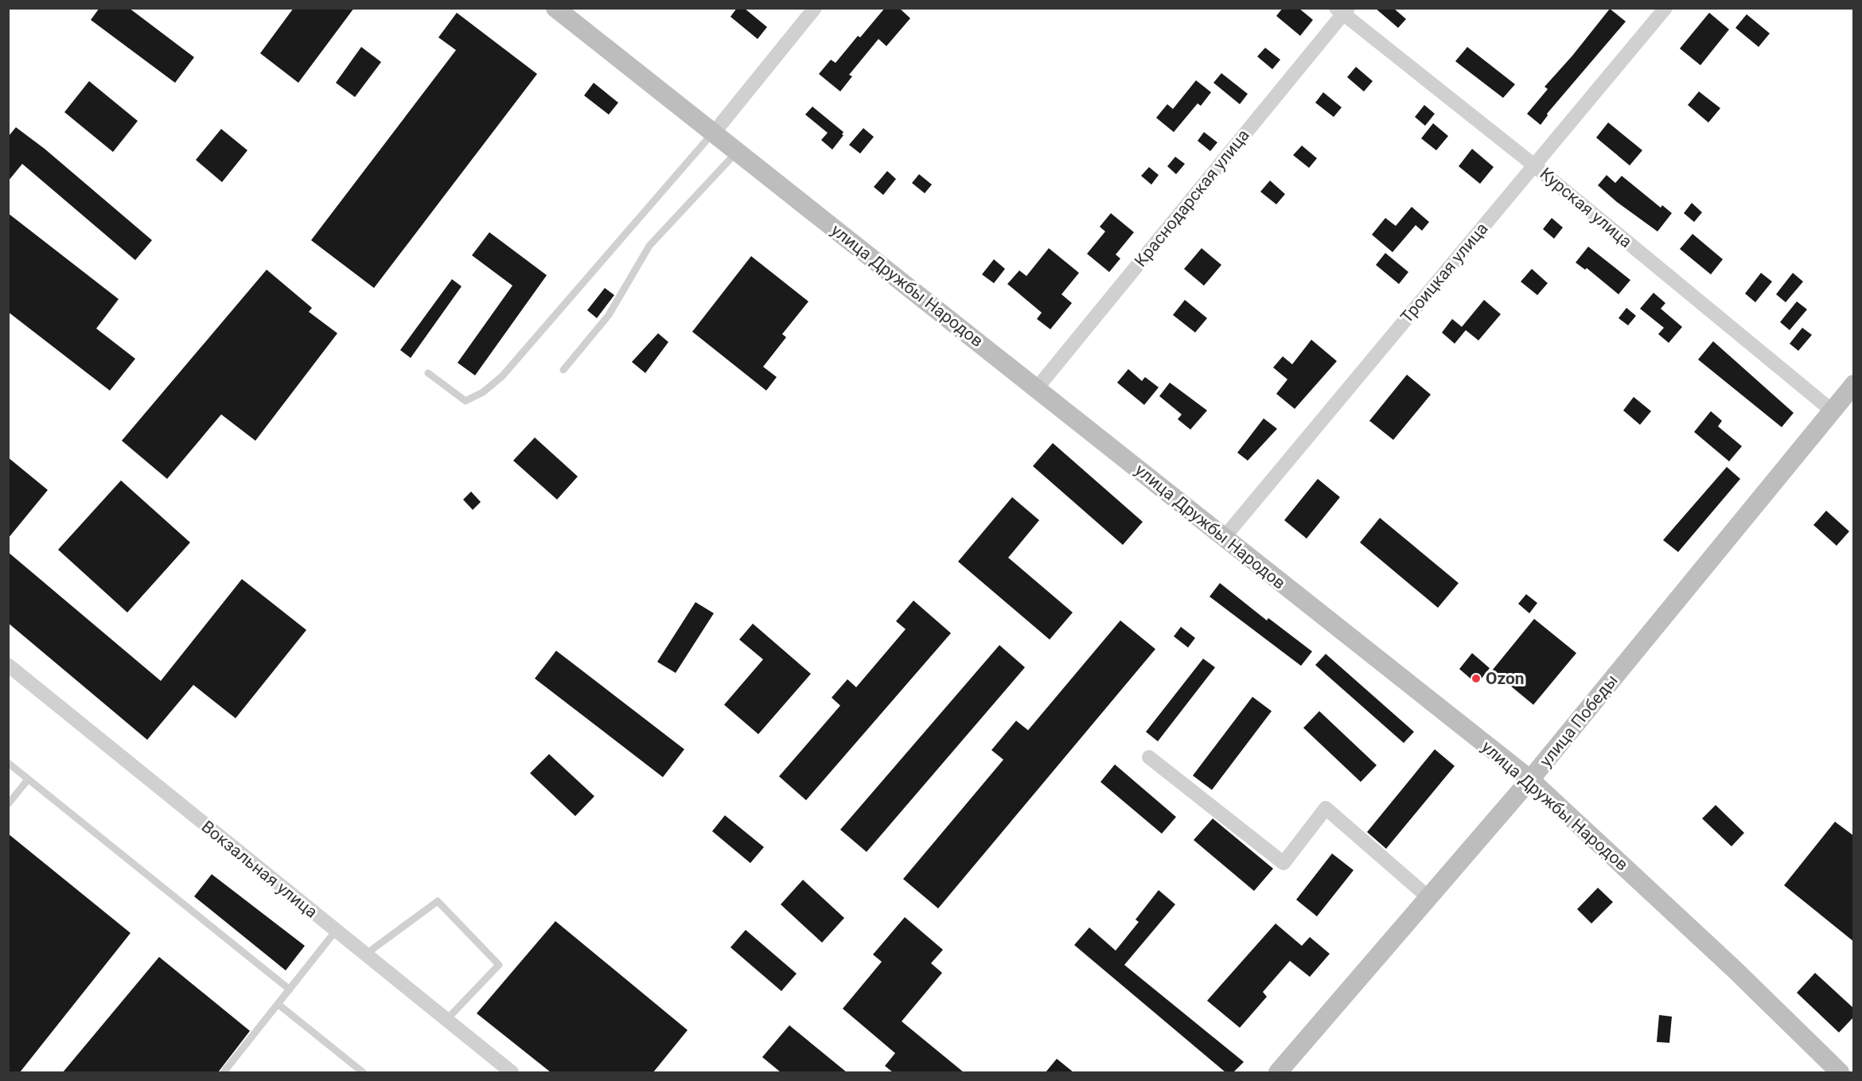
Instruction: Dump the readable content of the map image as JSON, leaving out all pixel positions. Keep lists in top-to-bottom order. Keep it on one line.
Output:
{"streets":{"street":["Краснодарская улица","Курская улица","Троицкая улица","улица Дружбы Народов","улица Победы","Вокзальная улица"]},"crossings":[["Краснодарская улица","Курская улица"],["Краснодарская улица","улица Дружбы Народов"],["Курская улица","Троицкая улица"],["Курская улица","улица Победы"],["Троицкая улица","улица Дружбы Народов"],["улица Дружбы Народов","улица Победы"]],"places":["Ozon"]}
